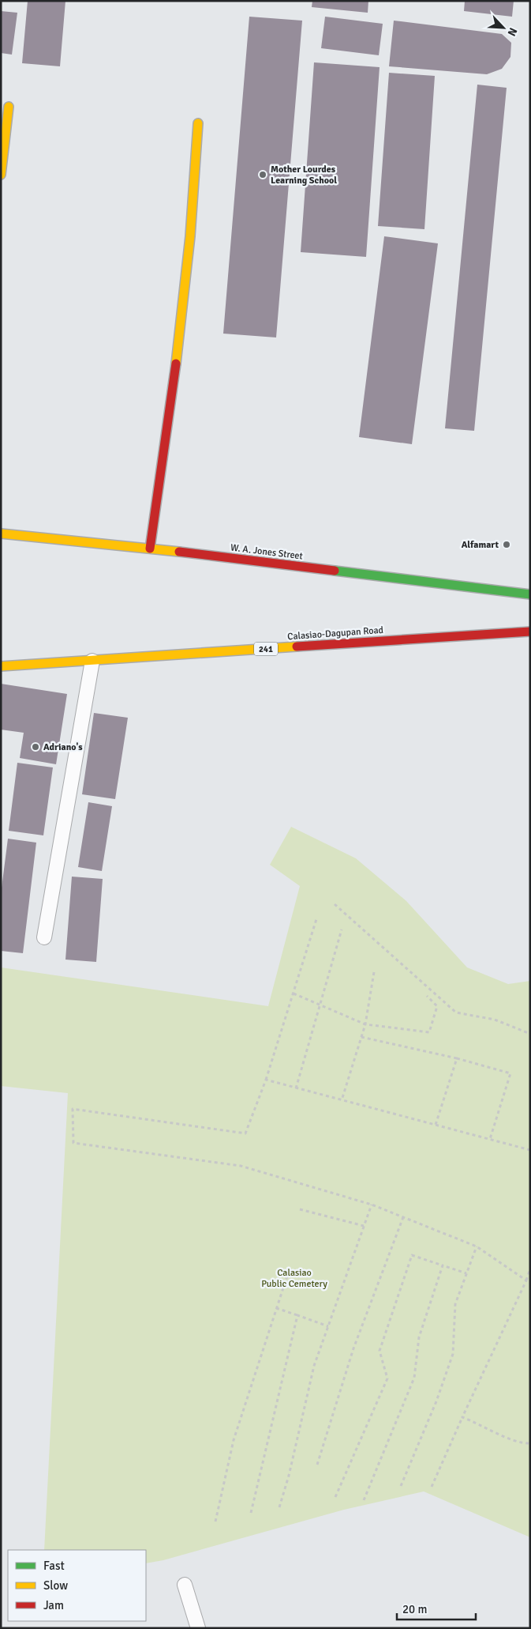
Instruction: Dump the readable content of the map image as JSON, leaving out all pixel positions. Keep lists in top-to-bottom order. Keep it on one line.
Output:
{"streets":{"main road":["W. A. Jones Street","Calasiao-Dagupan Road","241"]},"parks":["Calasiao Public Cemetery"],"places":["Mother Lourdes Learning School","Alfamart","Adriano's"],"legend":["Fast","Slow","Jam"],"scale_bar":"20 m","north":"bottom right"}
